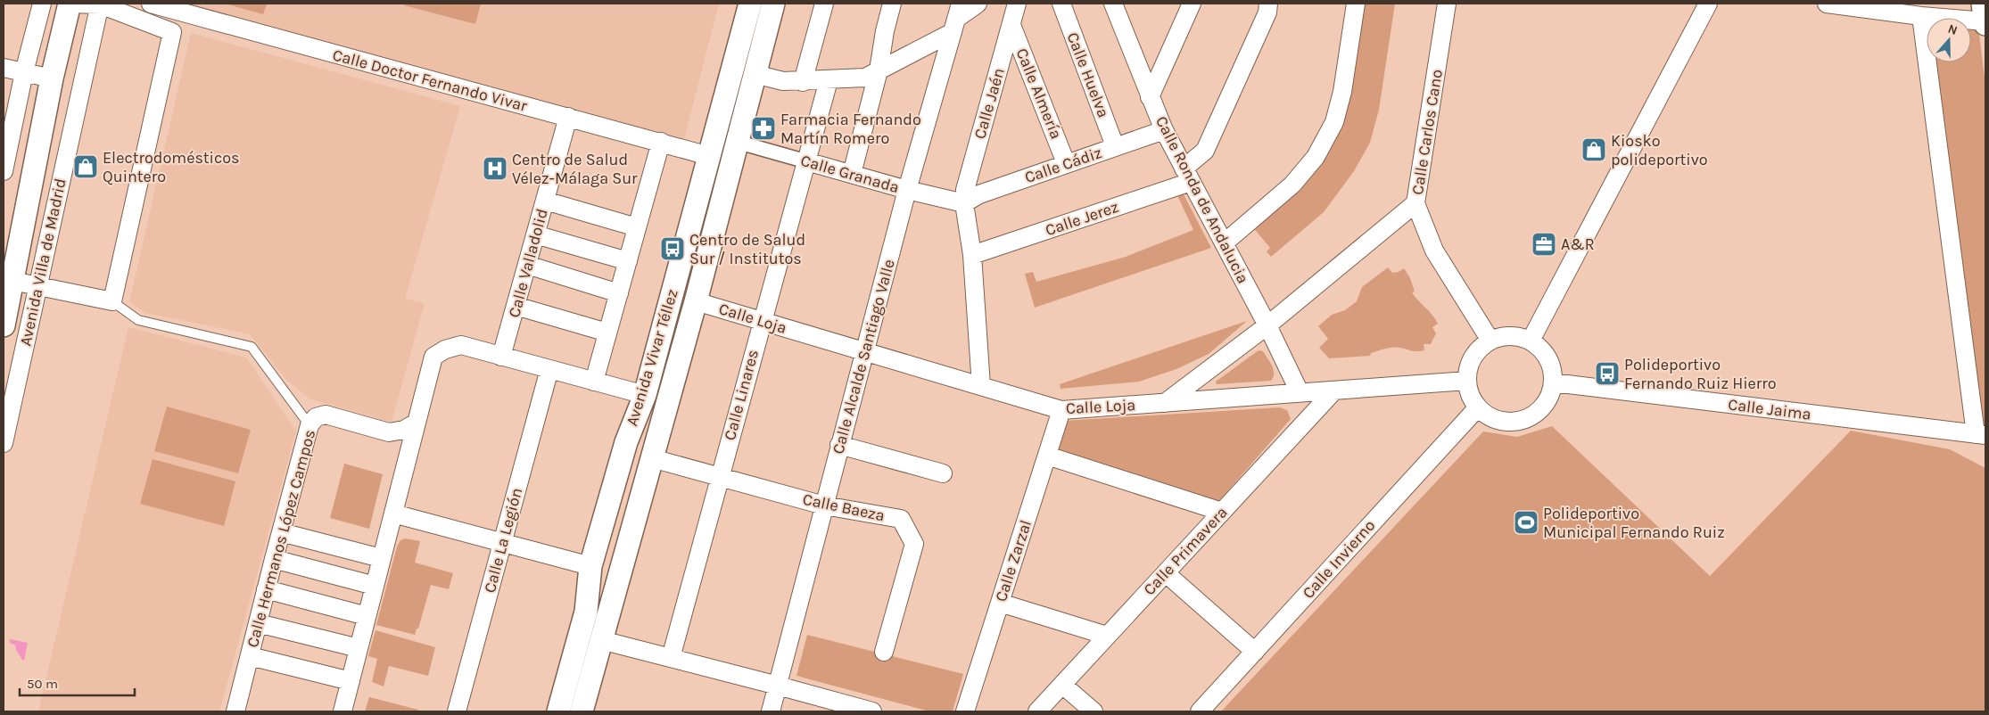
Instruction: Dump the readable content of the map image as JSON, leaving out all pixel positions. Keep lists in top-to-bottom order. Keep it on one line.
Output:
{"streets":{"street":["Calle Huelva","Calle Doctor Fernando Vivar","Calle Almería","Calle Jaén","Calle Carlos Cano","Calle Cádiz","Calle Granada","Calle Ronda de Andalucia","Calle Jerez","Avenida Villa de Madrid","Calle Valladolid","Calle Loja","Calle Alcalde Santiago Valle","Avenida Vivar Téllez","Calle Linares","Calle Jaima","Calle Baeza","Calle Hermanos López Campos","Calle La Legión","Calle Primavera","Calle Invierno","Calle Zarzal"]},"crossings":[["Calle Huelva","Calle Cádiz"],["Calle Doctor Fernando Vivar","Calle Valladolid"],["Calle Doctor Fernando Vivar","Avenida Vivar Téllez"],["Calle Almería","Calle Jaén"],["Calle Almería","Calle Cádiz"],["Calle Jaén","Calle Cádiz"],["Calle Jaén","Calle Granada"],["Calle Jaén","Calle Jerez"],["Calle Jaén","Calle Loja"],["Calle Carlos Cano","Calle Ronda de Andalucia"],["Calle Carlos Cano","Calle Loja"],["Calle Cádiz","Calle Granada"],["Calle Cádiz","Calle Ronda de Andalucia"],["Calle Granada","Calle Alcalde Santiago Valle"],["Calle Granada","Avenida Vivar Téllez"],["Calle Granada","Calle Linares"],["Calle Ronda de Andalucia","Calle Jerez"],["Calle Ronda de Andalucia","Calle Loja"],["Calle Loja","Calle Alcalde Santiago Valle"],["Calle Loja","Avenida Vivar Téllez"],["Calle Loja","Calle Linares"],["Calle Loja","Calle Jaima"],["Calle Loja","Calle Primavera"],["Calle Loja","Calle Invierno"],["Calle Loja","Calle Zarzal"],["Calle Alcalde Santiago Valle","Calle Baeza"],["Avenida Vivar Téllez","Calle Baeza"],["Calle Linares","Calle Baeza"],["Calle Jaima","Calle Invierno"]],"places":{"pharmacy":["Farmacia Fernando Martín Romero"],"shop":["Kiosko polideportivo","Electrodomésticos Quintero"],"hospital":["Centro de Salud Vélez-Málaga Sur"],"office":["A&R"],"bus stop":["Centro de Salud Sur / Institutos","Polideportivo Fernando Ruiz Hierro"],"sports":["Polideportivo Municipal Fernando Ruiz"]},"scale_bar":"50 m","north":"top"}
